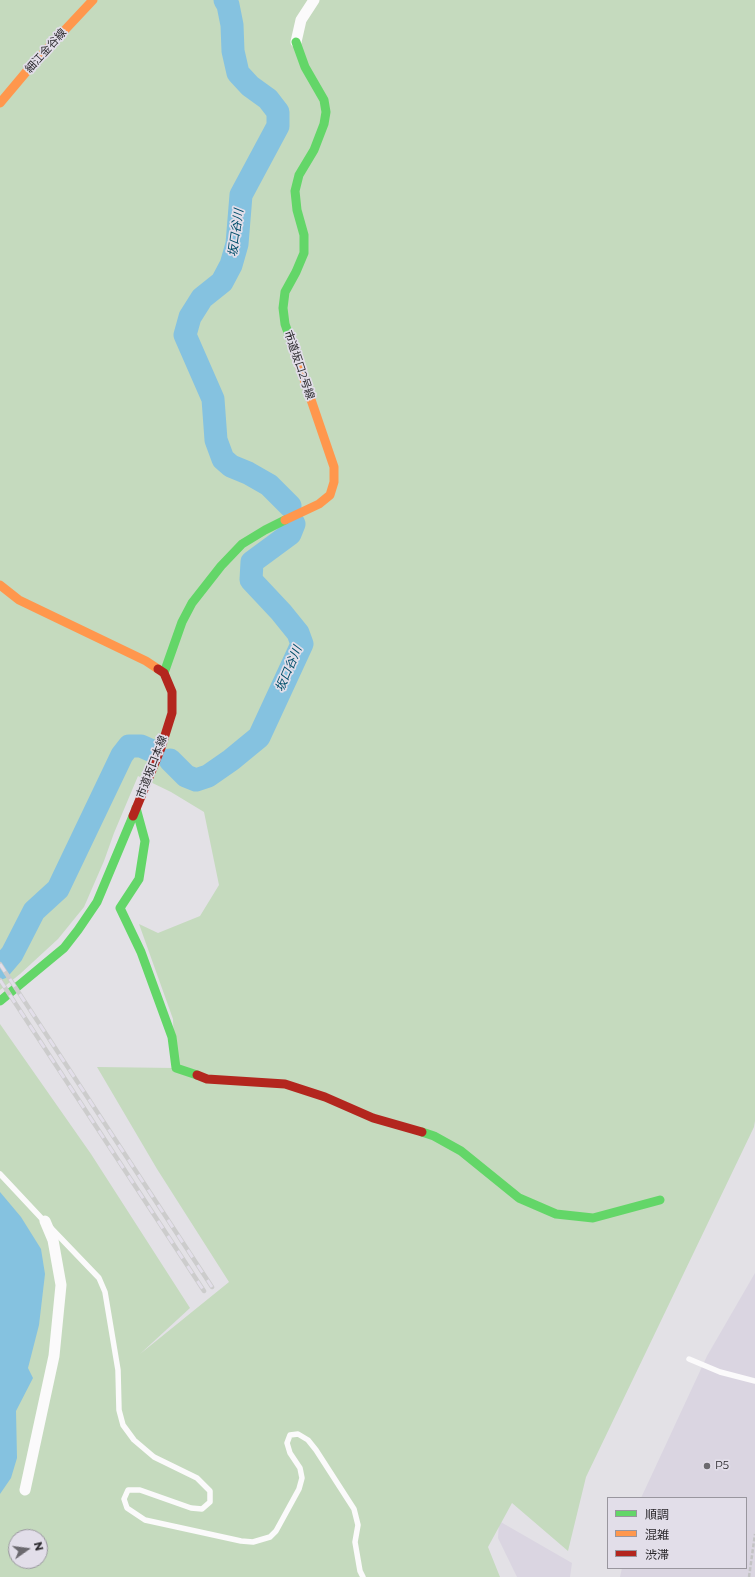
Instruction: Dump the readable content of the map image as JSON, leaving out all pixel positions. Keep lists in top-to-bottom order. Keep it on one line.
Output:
{"streets":{"street":["細江金谷線","市道坂口2号線","市道坂口本線"]},"crossings":[["市道坂口2号線","市道坂口本線"]],"water":["坂口谷川"],"places":["P5"],"legend":["順調","混雑","渋滞"],"north":"right"}
